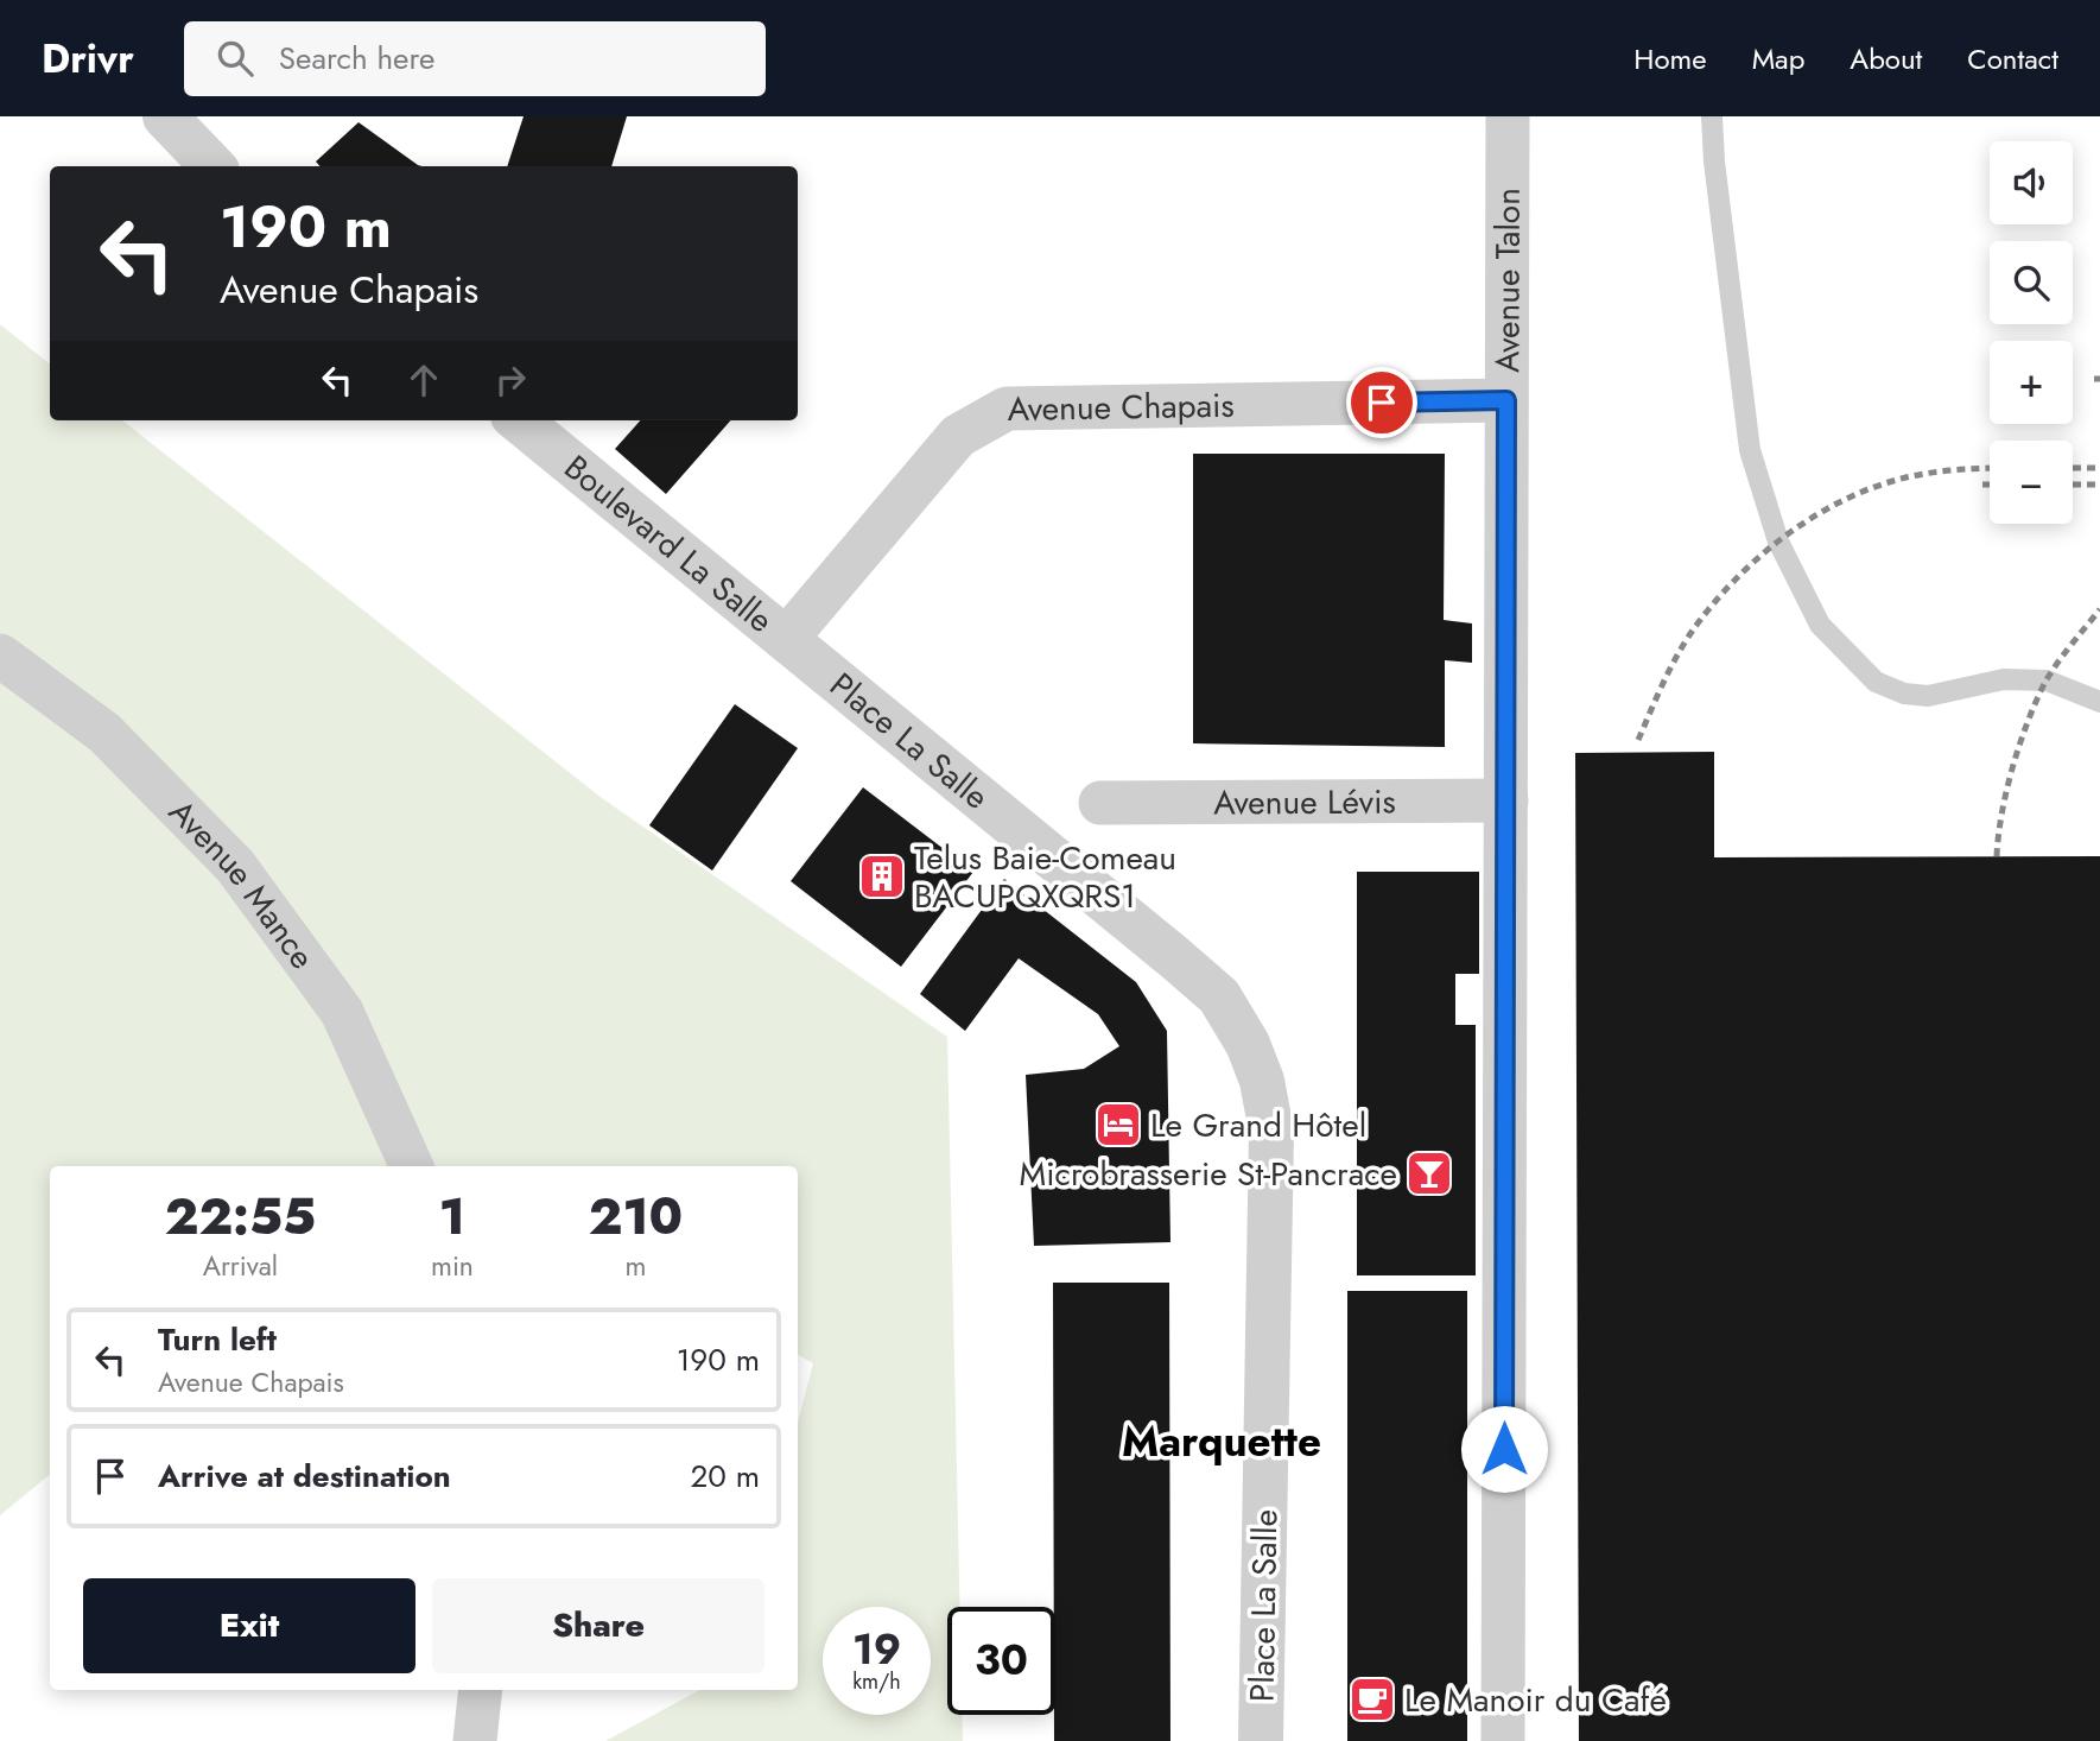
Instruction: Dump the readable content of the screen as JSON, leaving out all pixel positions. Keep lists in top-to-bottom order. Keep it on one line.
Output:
{"streets":{"street":["Avenue Talon","Avenue Chapais","Boulevard La Salle","Place La Salle","Avenue Lévis","Avenue Mance"]},"crossings":[["Avenue Talon","Avenue Chapais"],["Avenue Talon","Avenue Lévis"],["Avenue Chapais","Boulevard La Salle"],["Avenue Chapais","Place La Salle"],["Boulevard La Salle","Place La Salle"]],"districts":["Marquette"],"places":{"building":["Telus Baie-Comeau BACUPQXQRS1"],"hotel":["Le Grand Hôtel"],"bar":["Microbrasserie St-Pancrace"],"cafe":["Le Manoir du Café"]},"page":{"header":"Drivr","search":"Search here","nav":["Home","Map","About","Contact"],"map_buttons":["+","−"],"turn":["190 m","Avenue Chapais"],"eta":["22:55","Arrival","1","min","210","m"],"list":[{"name":"Turn left","note":"Avenue Chapais","value":"190 m"},{"name":"Arrive at destination","value":"20 m"}],"buttons":["Exit","Share"],"speed":"19 km/h","limit":"30"}}
